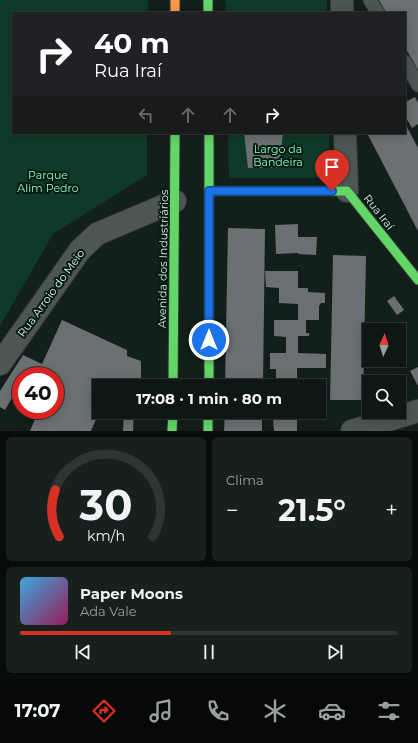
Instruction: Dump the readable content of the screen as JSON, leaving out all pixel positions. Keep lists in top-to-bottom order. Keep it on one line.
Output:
{"streets":{"street":["Rua Iraí","Avenida dos Industriários","Rua Arroio do Meio"]},"crossings":[["Avenida dos Industriários","Rua Arroio do Meio"]],"parks":["Largo da Bandeira","Parque Alim Pedro"],"north":"top","page":{"turn":["40 m","Rua Iraí"],"limit":"40","trip":"17:08 · 1 min · 80 m","tile":"Clima","heat":["−","21.5°","+"],"song":["Paper Moons","Ada Vale"],"tabs":"17:07","gauge":["30","km/h"]}}
